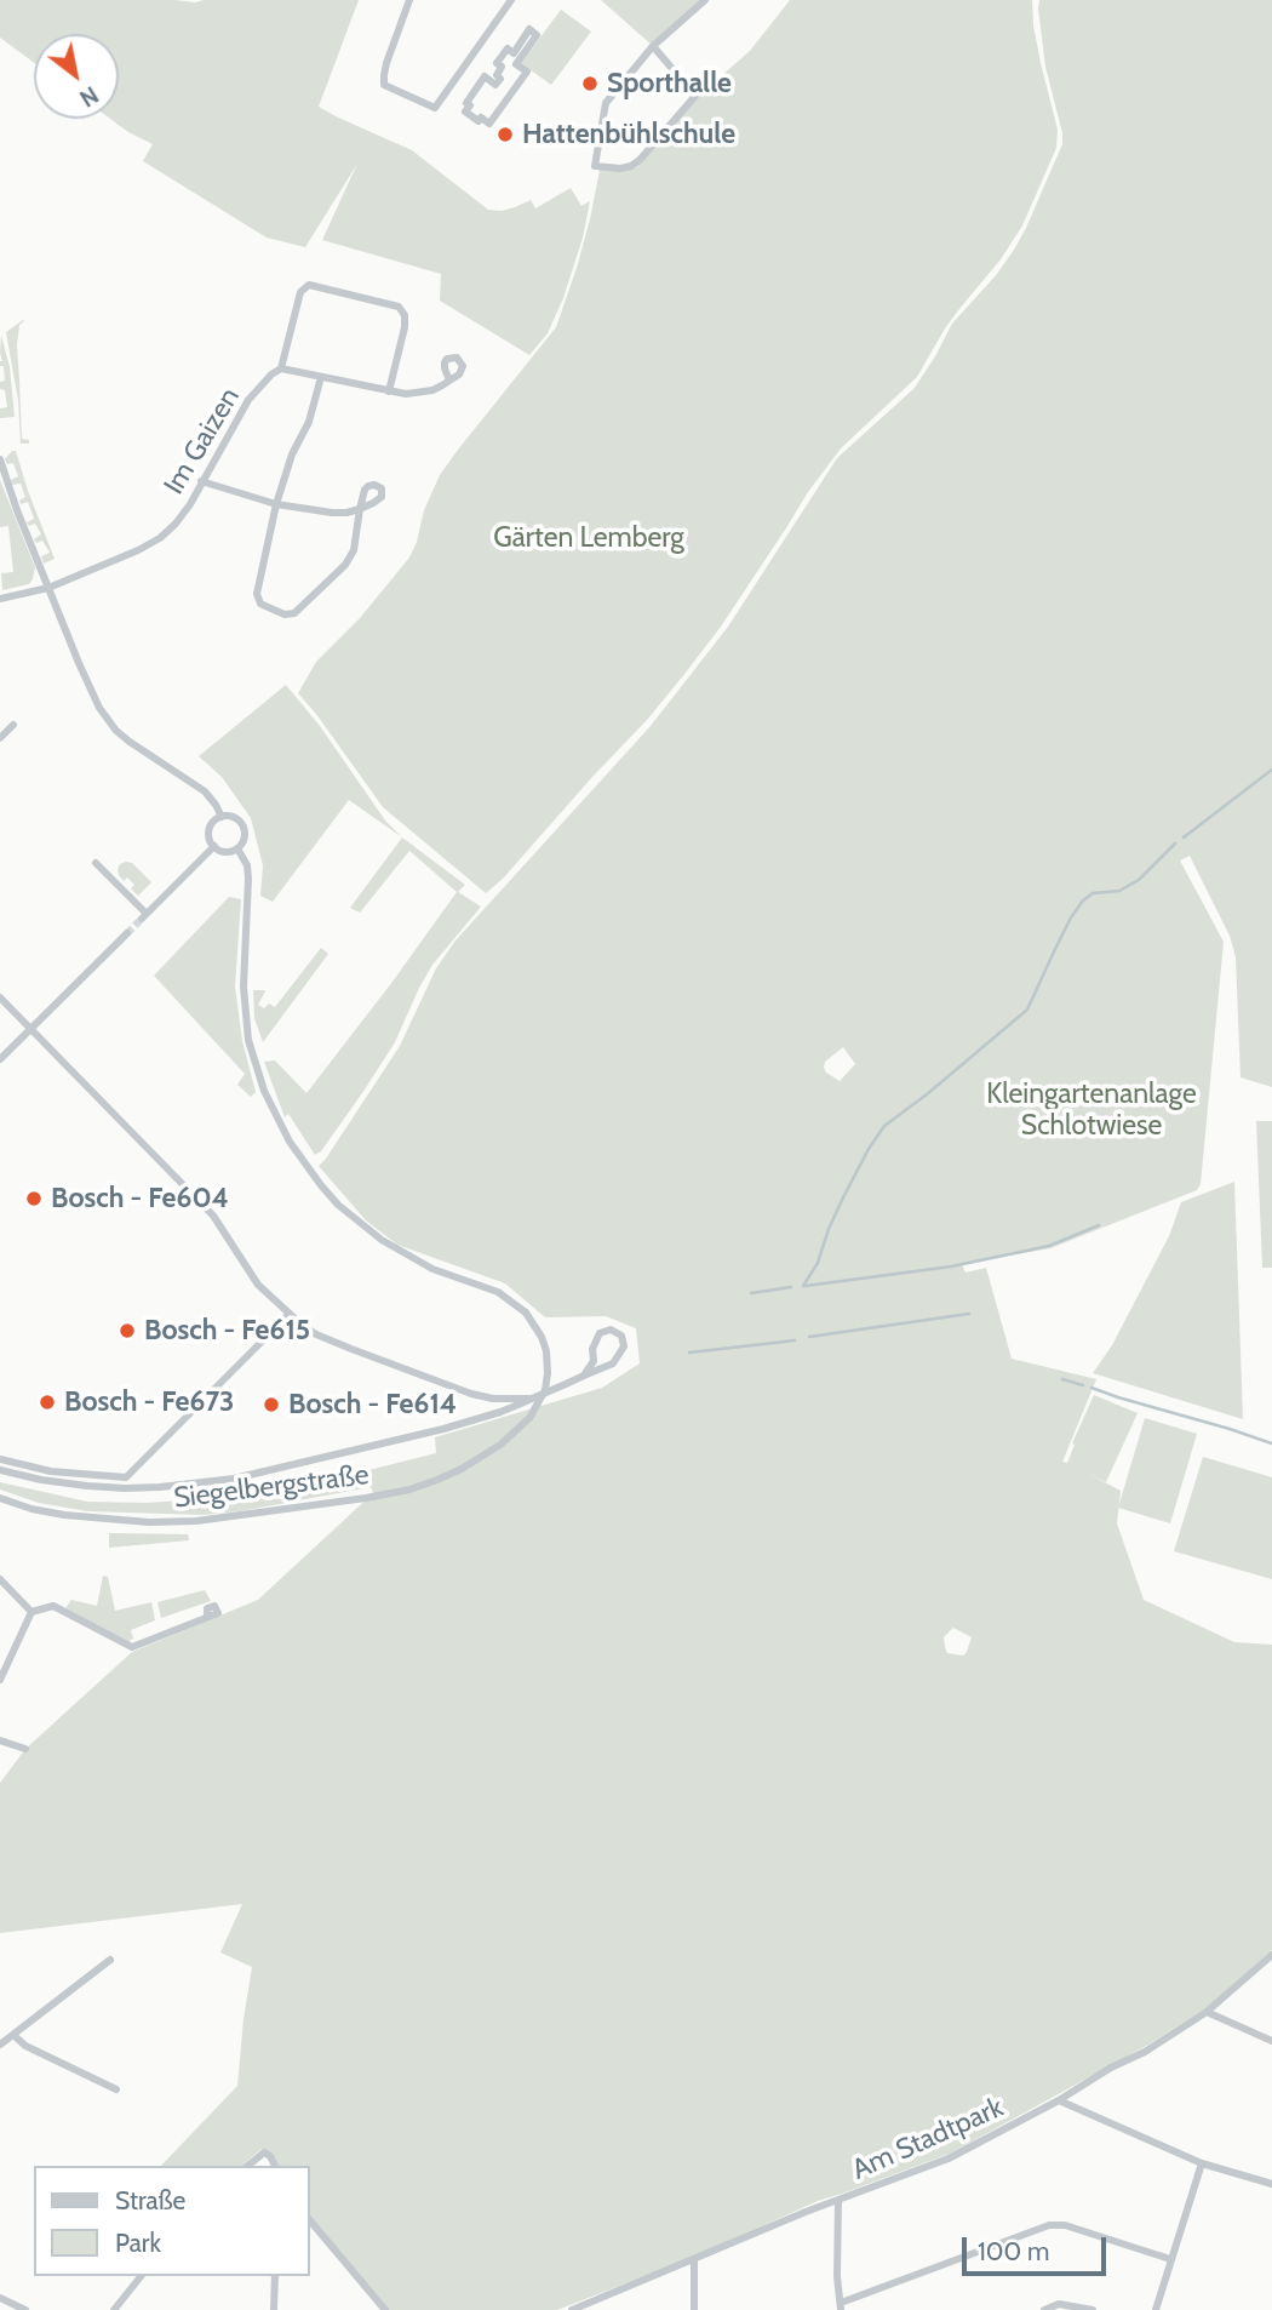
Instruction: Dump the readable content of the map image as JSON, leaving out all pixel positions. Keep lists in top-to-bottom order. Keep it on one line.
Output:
{"streets":{"street":["Im Gaizen","Siegelbergstraße","Am Stadtpark"]},"parks":["Gärten Lemberg","Kleingartenanlage Schlotwiese"],"places":["Sporthalle","Hattenbühlschule","Bosch - Fe604","Bosch - Fe615","Bosch - Fe673","Bosch - Fe614"],"legend":["Straße","Park"],"scale_bar":"100 m","north":"bottom right"}
